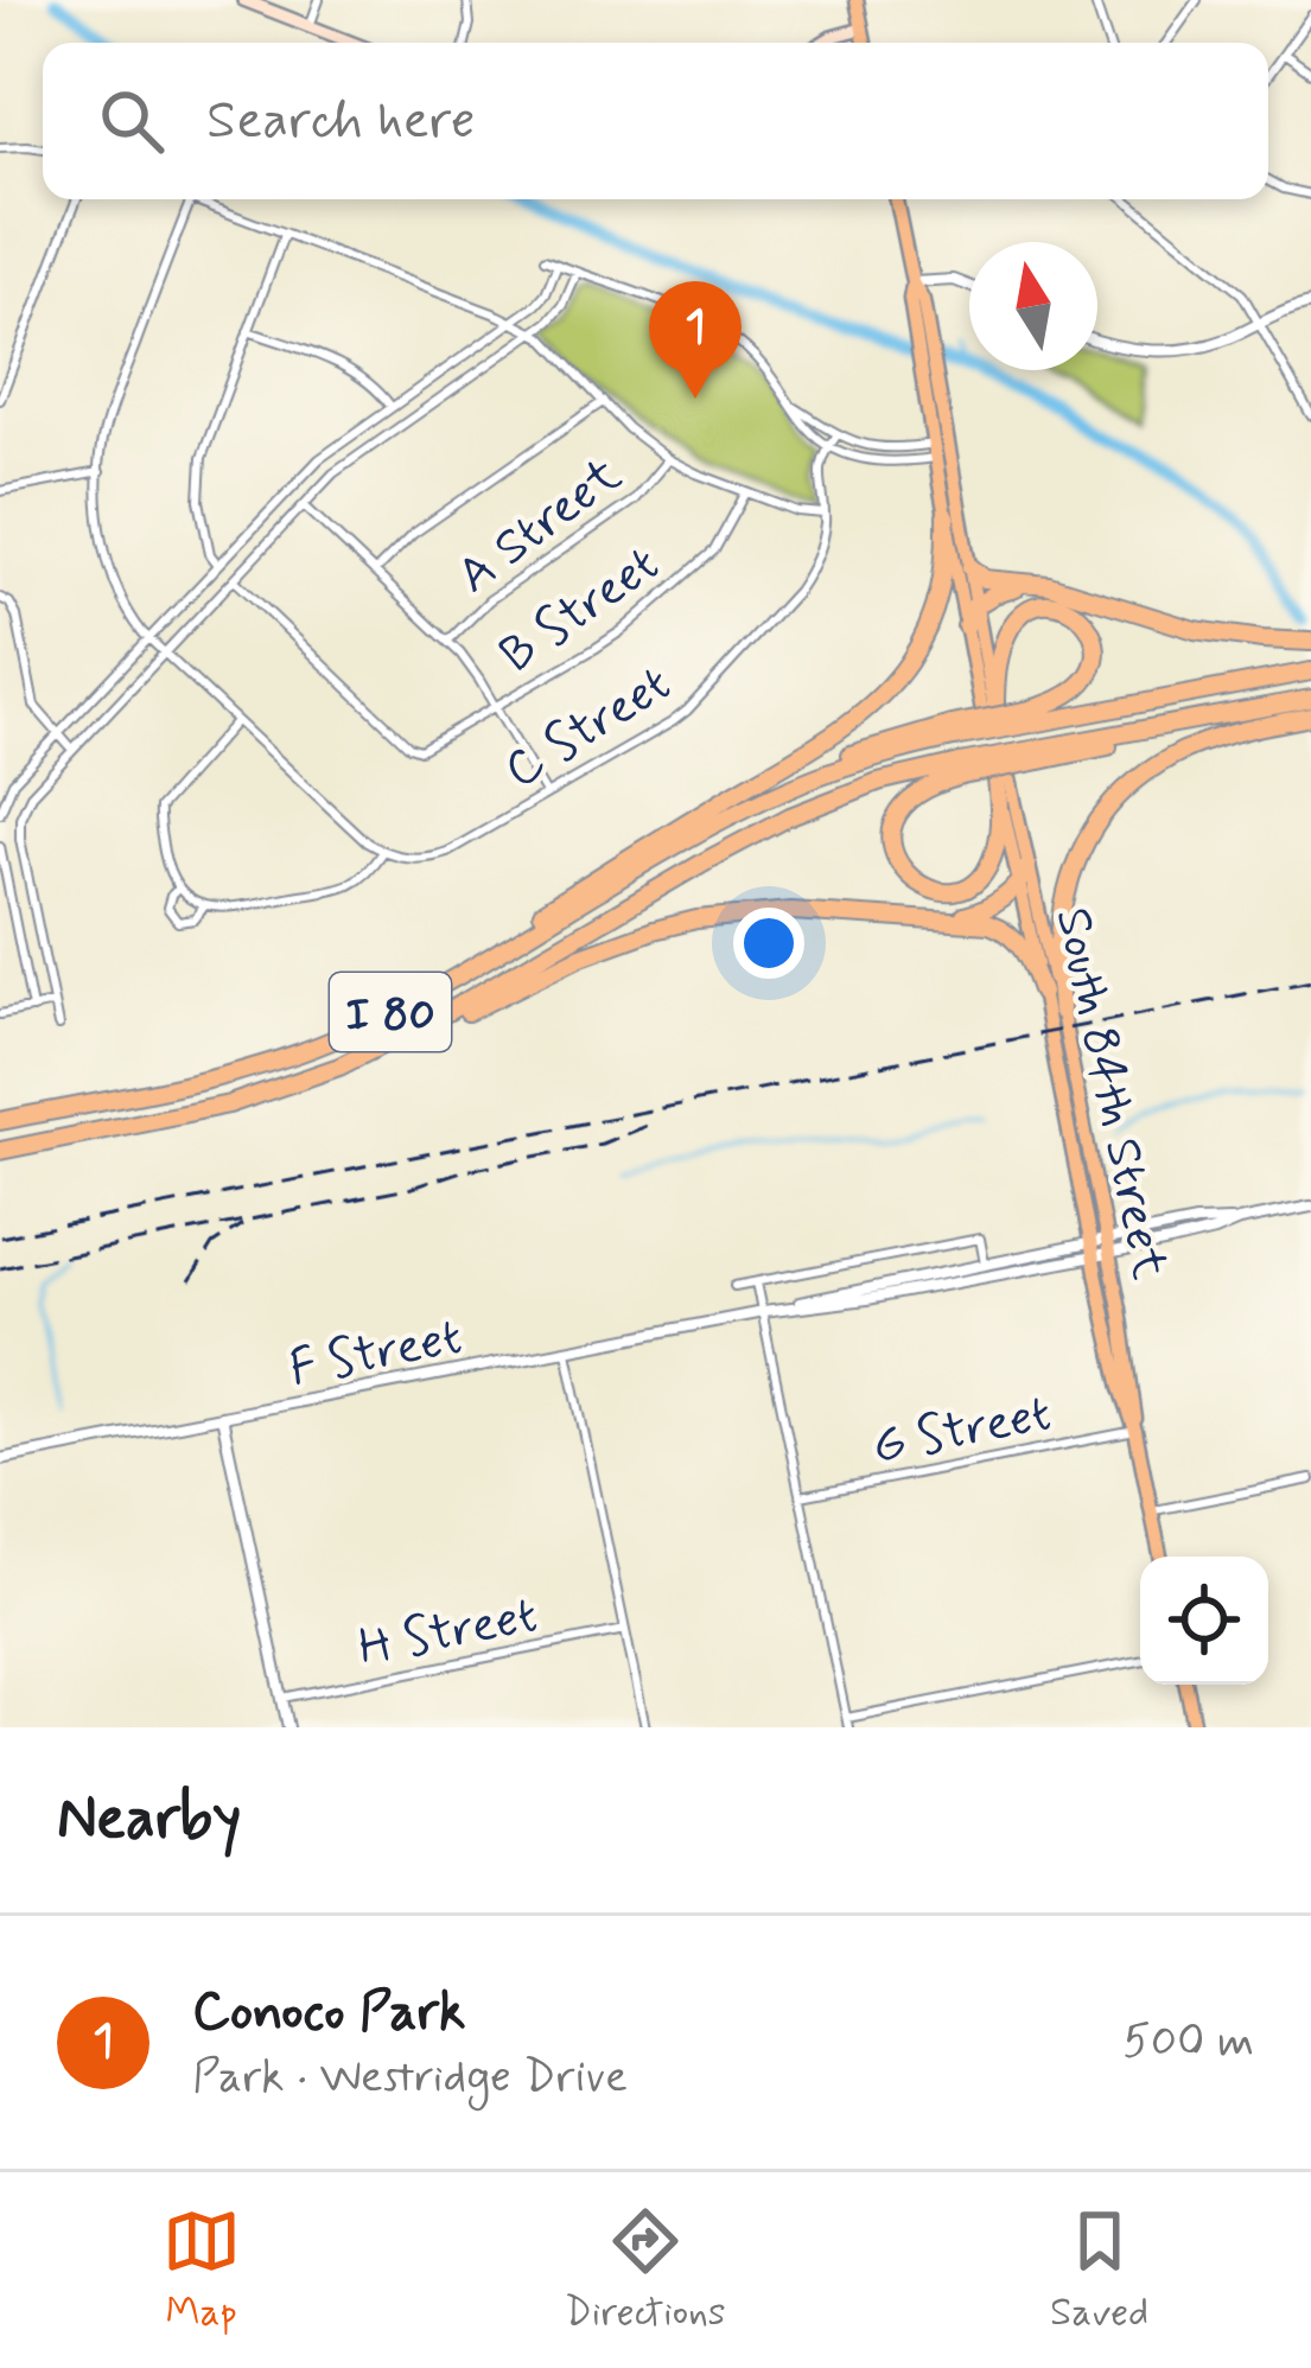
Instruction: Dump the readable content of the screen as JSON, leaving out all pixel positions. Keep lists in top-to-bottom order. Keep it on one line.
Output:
{"streets":{"highway":["I 80"],"main road":["South 84th Street"],"street":["A Street","B Street","C Street","F Street","G Street","H Street"]},"crossings":[["South 84th Street","F Street"],["South 84th Street","G Street"]],"north":"top","page":{"search":"Search here","pins":"1","heading":"Nearby","list":[{"mark":"1","name":"Conoco Park","note":"Park · Westridge Drive","value":"500 m"}],"nav":["Map","Directions","Saved"]}}
